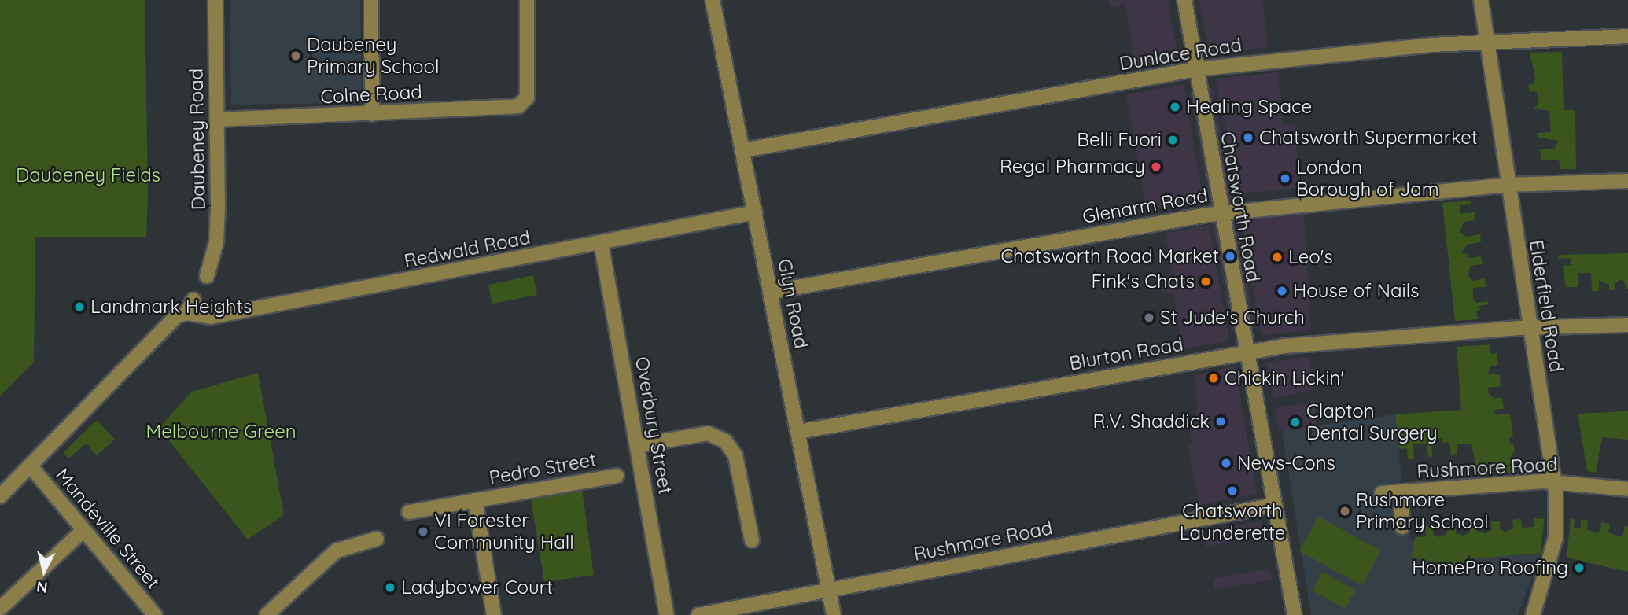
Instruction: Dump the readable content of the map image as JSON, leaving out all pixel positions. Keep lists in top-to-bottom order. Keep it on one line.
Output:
{"streets":{"street":["Dunlace Road","Colne Road","Daubeney Road","Glenarm Road","Chatsworth Road","Redwald Road","Glyn Road","Elderfield Road","Blurton Road","Overbury Street","Rushmore Road","Pedro Street","Mandeville Street"]},"crossings":[["Dunlace Road","Chatsworth Road"],["Dunlace Road","Glyn Road"],["Dunlace Road","Elderfield Road"],["Colne Road","Daubeney Road"],["Glenarm Road","Chatsworth Road"],["Glenarm Road","Glyn Road"],["Glenarm Road","Elderfield Road"],["Chatsworth Road","Blurton Road"],["Chatsworth Road","Rushmore Road"],["Redwald Road","Glyn Road"],["Redwald Road","Overbury Street"],["Glyn Road","Blurton Road"],["Glyn Road","Rushmore Road"],["Elderfield Road","Blurton Road"],["Elderfield Road","Rushmore Road"]],"parks":["Daubeney Fields","Melbourne Green"],"places":["Daubeney Primary School","Healing Space","Chatsworth Supermarket","Belli Fuori","Regal Pharmacy","London Borough of Jam","Chatsworth Road Market","Leo's","Fink's Chats","House of Nails","Landmark Heights","St Jude's Church","Chickin Lickin'","R.V. Shaddick","Clapton Dental Surgery","News-Cons","Chatsworth Launderette","Rushmore Primary School","VI Forester Community Hall","HomePro Roofing","Ladybower Court"],"north":"bottom"}
